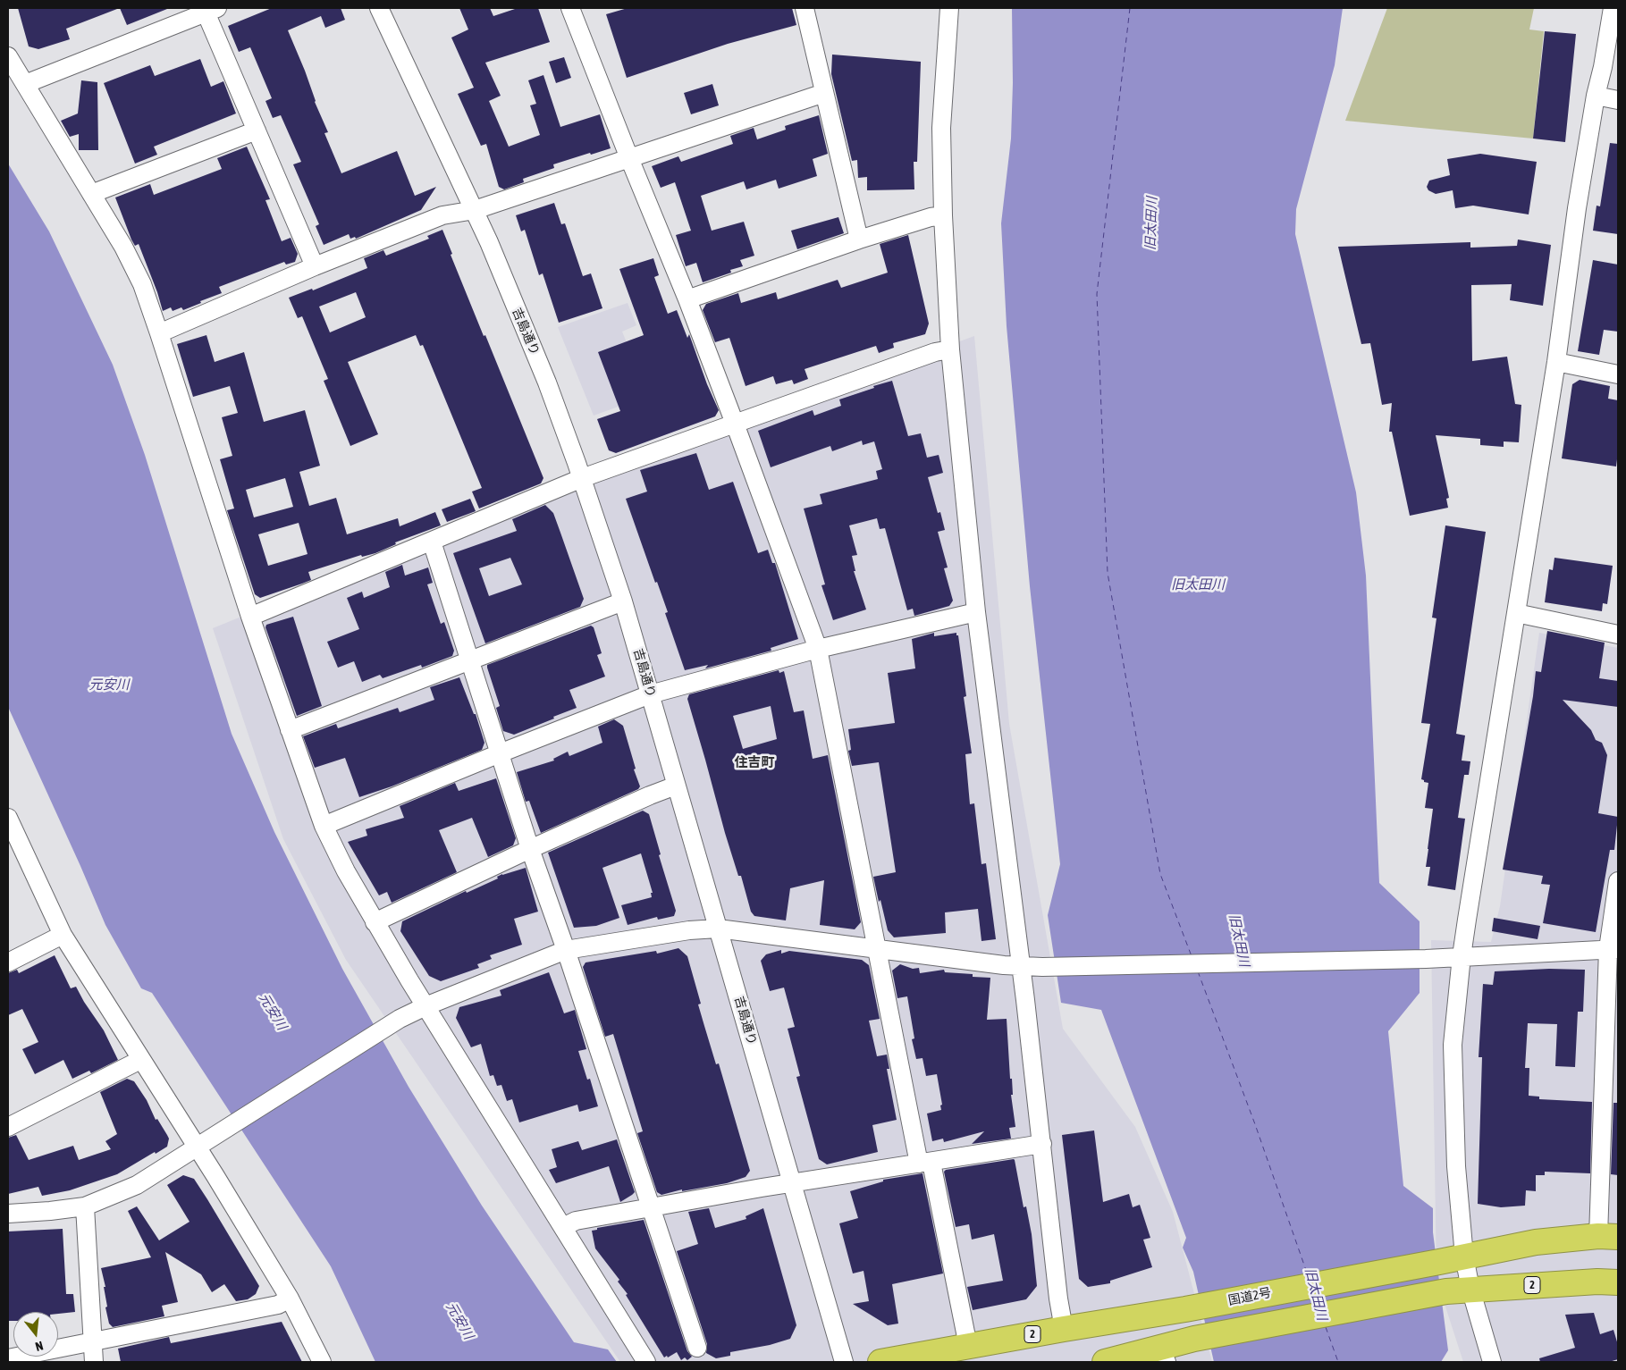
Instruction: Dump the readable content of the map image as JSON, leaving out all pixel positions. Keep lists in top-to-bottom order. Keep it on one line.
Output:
{"streets":{"highway":["2","国道2号"],"street":["吉島通り"]},"districts":["住吉町"],"water":["旧太田川","元安川"],"north":"bottom"}
